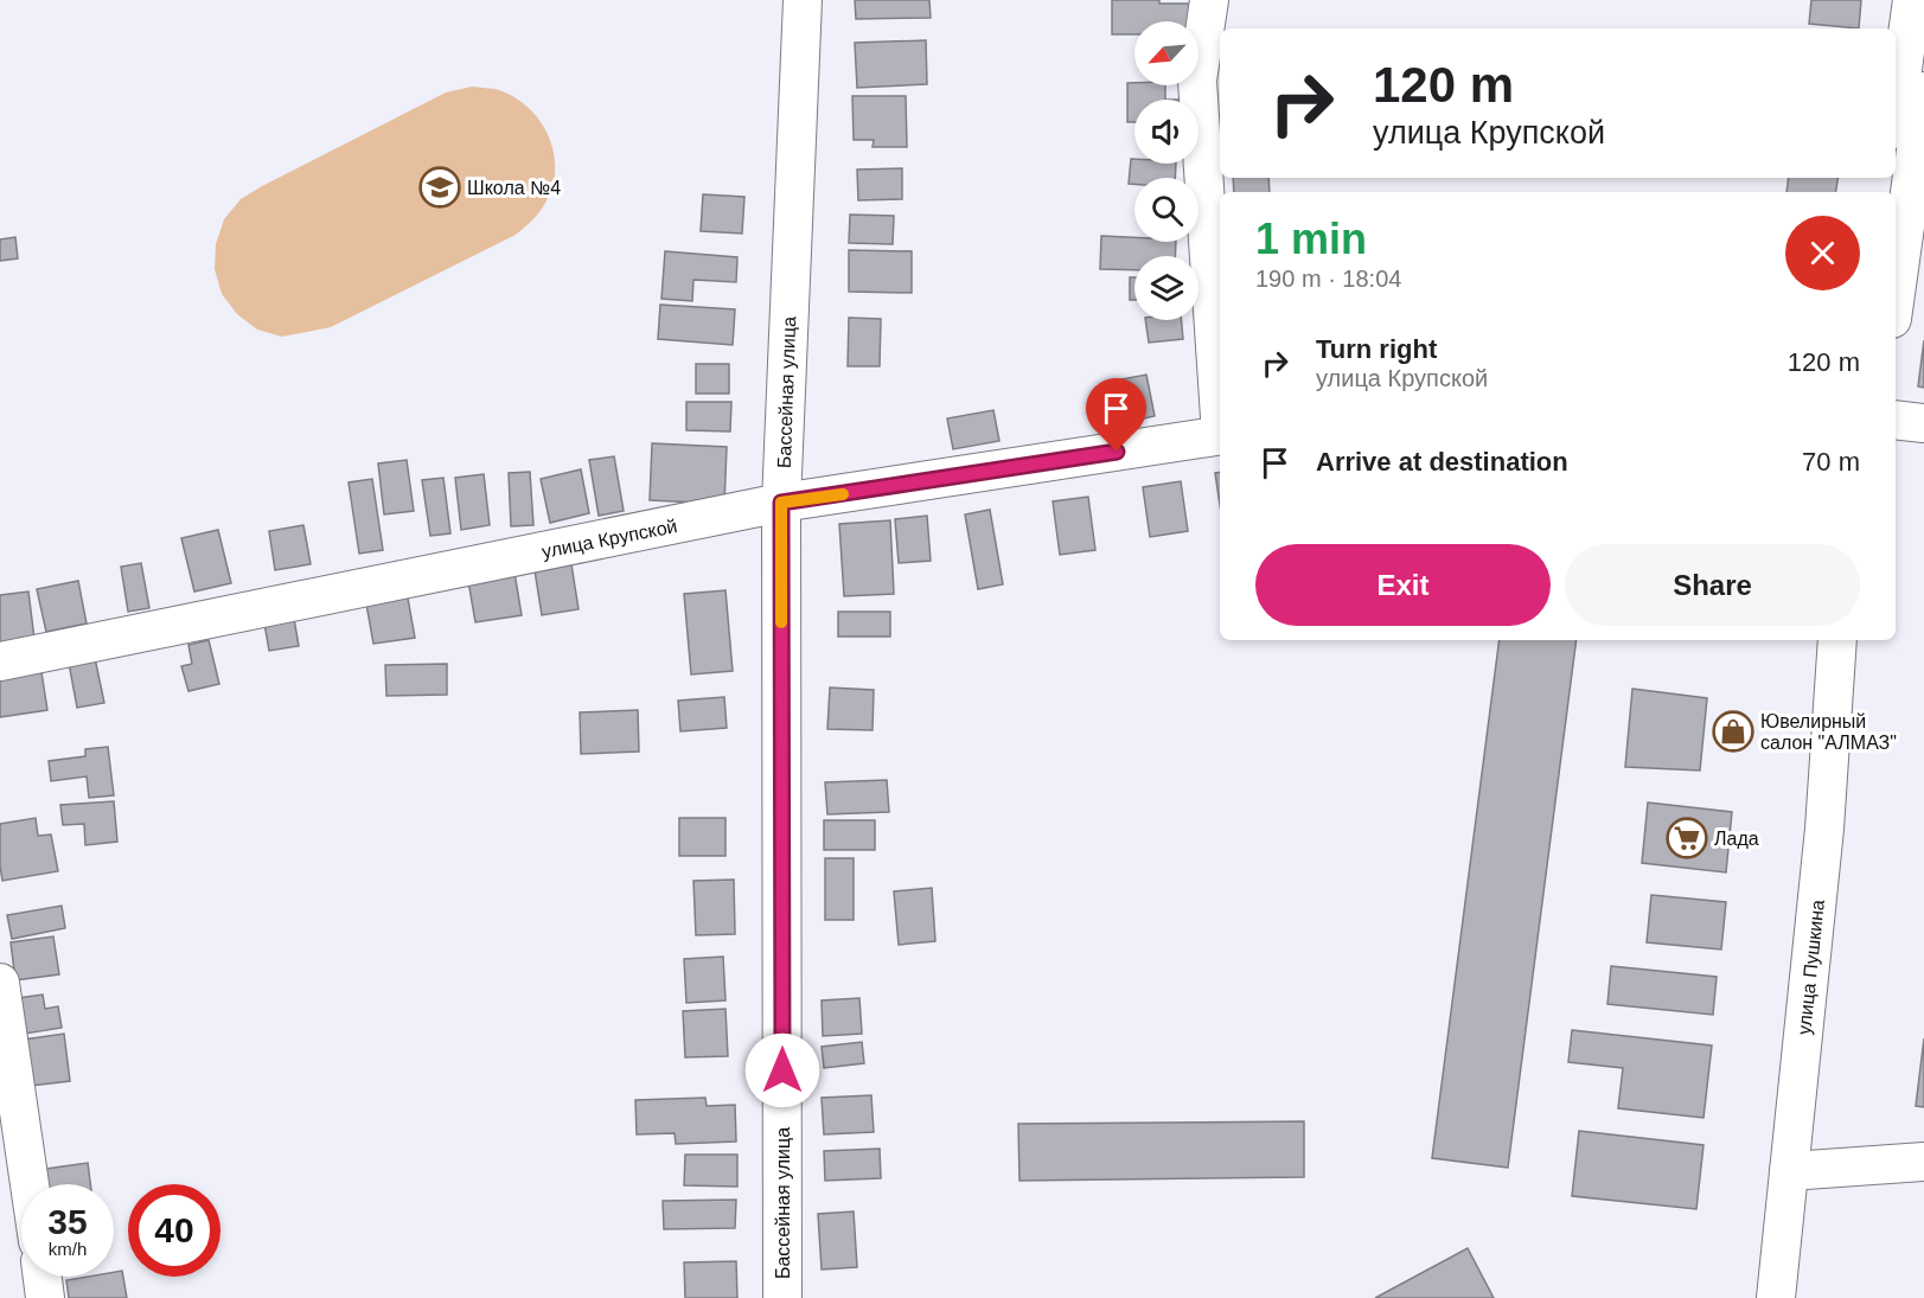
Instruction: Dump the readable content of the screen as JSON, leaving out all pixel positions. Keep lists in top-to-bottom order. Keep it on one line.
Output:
{"streets":{"street":["Бассейная улица","улица Крупской","улица Пушкина"]},"crossings":[["Бассейная улица","улица Крупской"]],"places":{"school or university":["Школа №4"],"shop":["Ювелирный салон \"АЛМАЗ\""],"supermarket":["Лада"]},"north":"bottom left","page":{"turn":["120 m","улица Крупской"],"heading":["1 min","190 m · 18:04"],"list":[{"name":"Turn right","note":"улица Крупской","value":"120 m"},{"name":"Arrive at destination","value":"70 m"}],"buttons":["Exit","Share"],"speed":"35 km/h","limit":"40"}}
